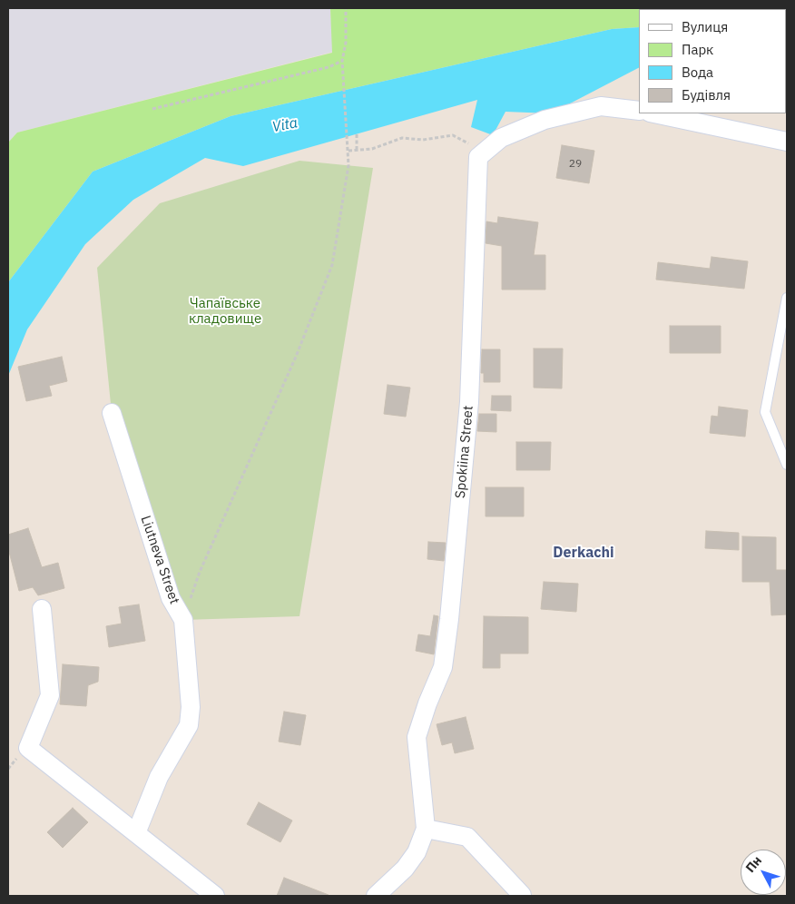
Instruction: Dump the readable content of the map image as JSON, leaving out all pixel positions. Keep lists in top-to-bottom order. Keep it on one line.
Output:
{"streets":{"street":["Spokiina Street","Liutneva Street"]},"districts":["Derkachi"],"water":["Vita"],"parks":["Чапаївське кладовище"],"house_numbers":["29"],"legend":["Вулиця","Парк","Вода","Будівля"],"north":"top left"}
